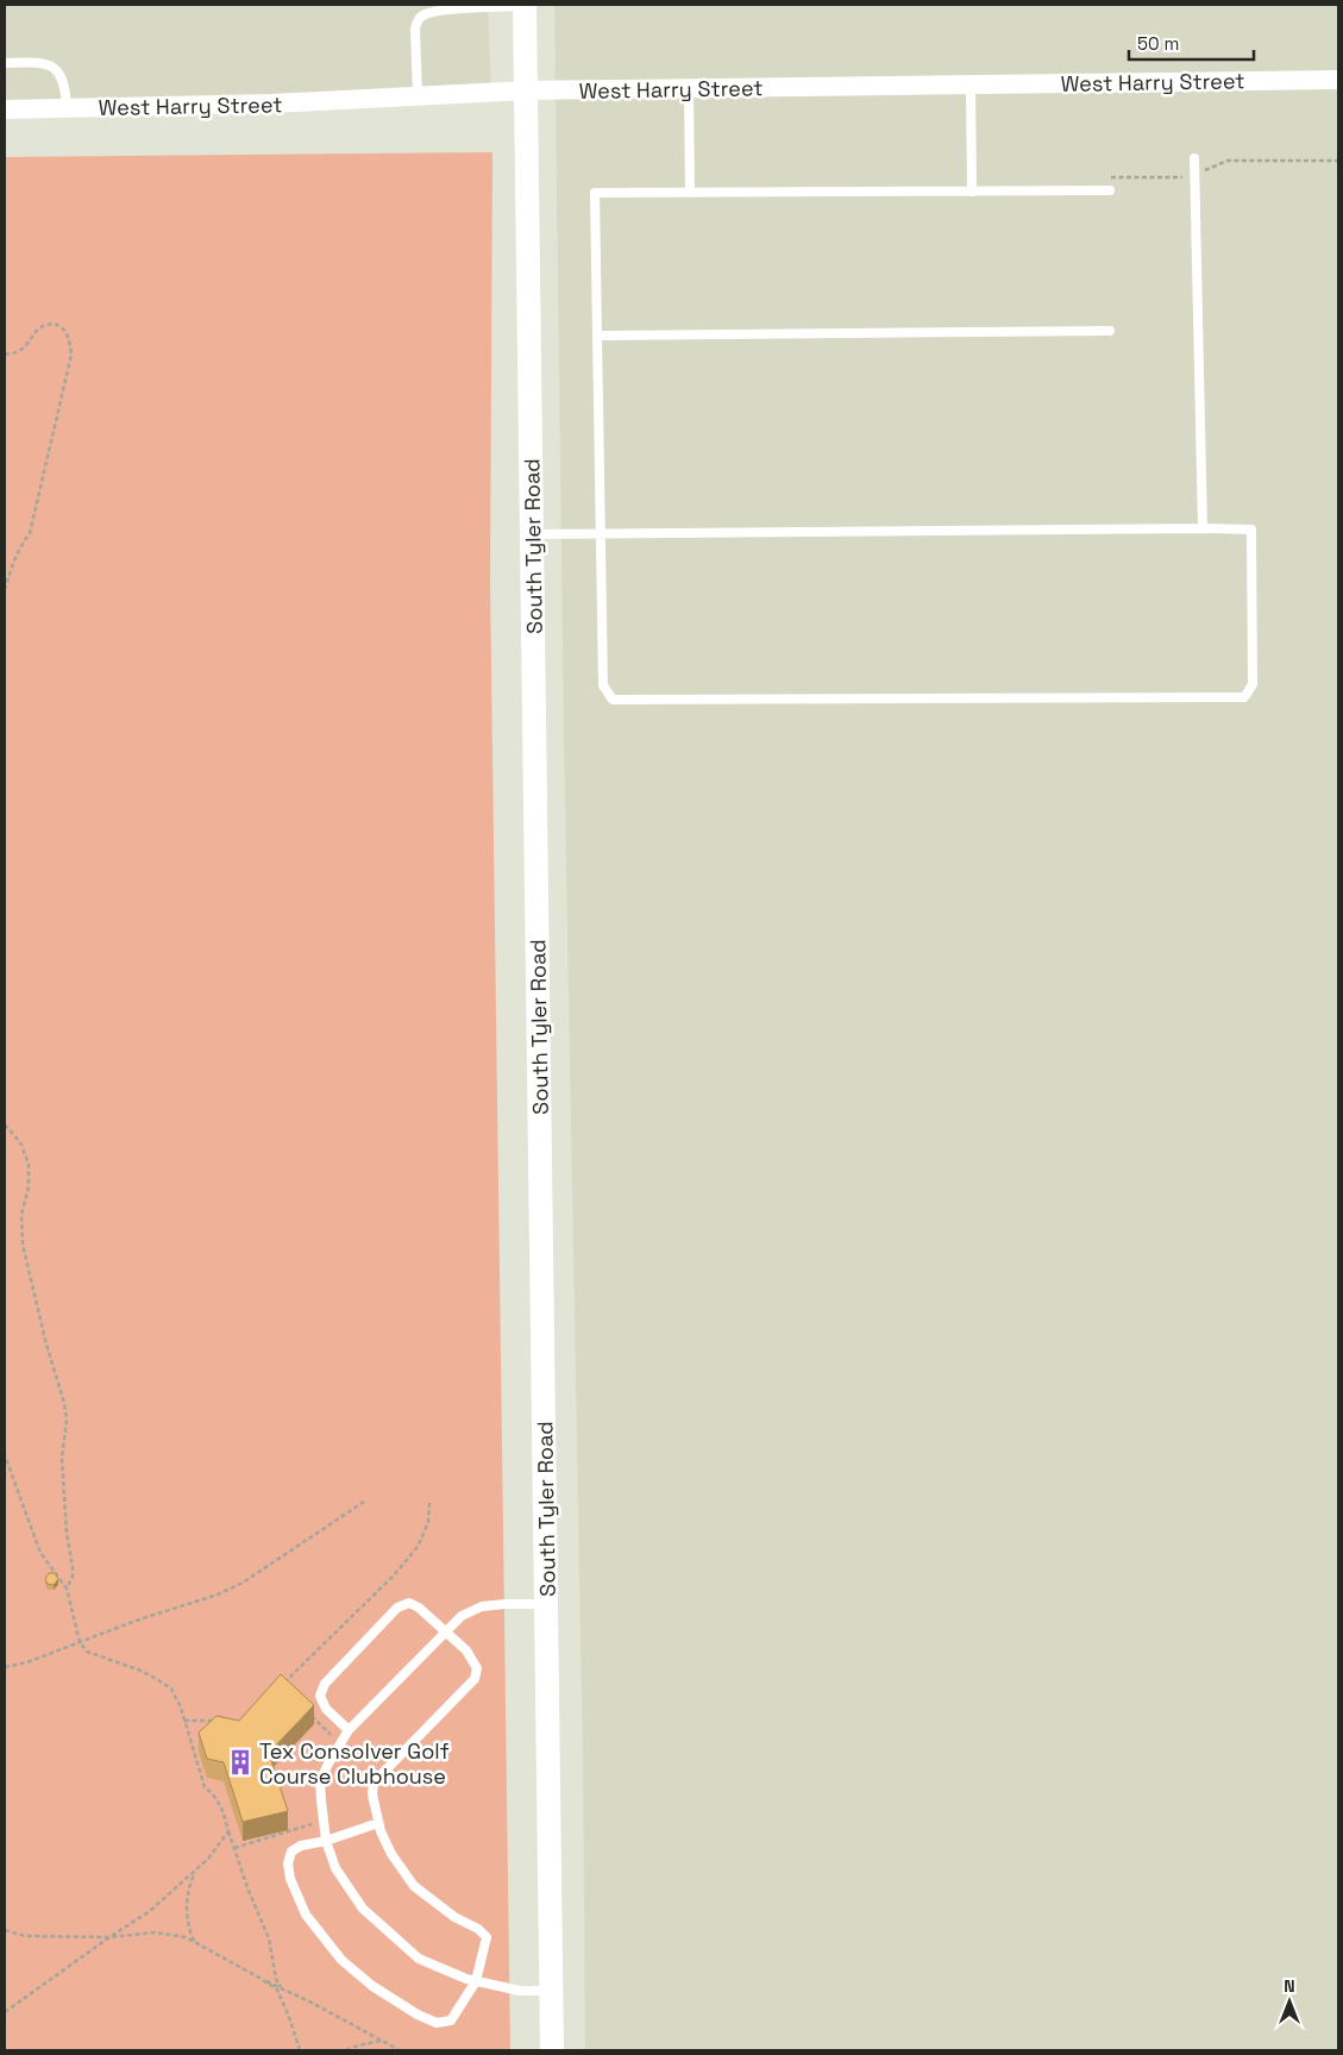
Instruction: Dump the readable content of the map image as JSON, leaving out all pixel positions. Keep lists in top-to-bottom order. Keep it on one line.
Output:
{"streets":{"street":["West Harry Street","South Tyler Road"]},"crossings":[["West Harry Street","South Tyler Road"]],"places":{"building":["Tex Consolver Golf Course Clubhouse"]},"scale_bar":"50 m","north":"top"}
